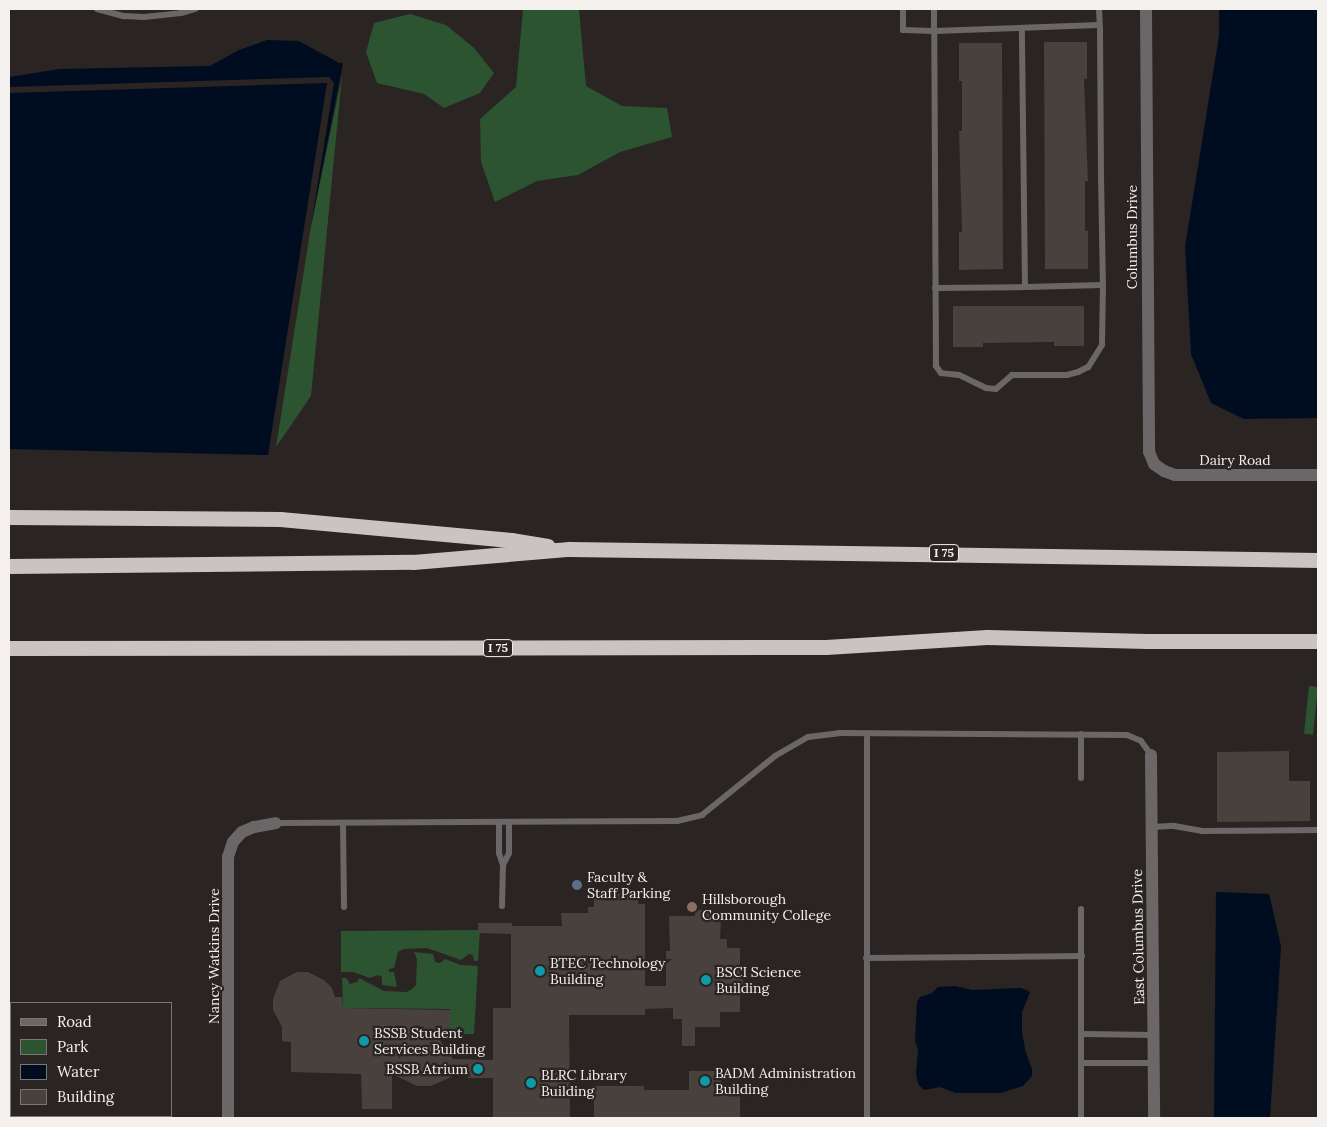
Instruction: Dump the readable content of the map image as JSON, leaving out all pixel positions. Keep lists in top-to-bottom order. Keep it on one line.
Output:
{"streets":{"highway":["I 75"],"street":["Columbus Drive","Dairy Road","East Columbus Drive","Nancy Watkins Drive"]},"crossings":[["Columbus Drive","Dairy Road"]],"places":["Faculty & Staff Parking","Hillsborough Community College","BTEC Technology Building","BSCI Science Building","BSSB Student Services Building","BSSB Atrium","BADM Administration Building","BLRC Library Building"],"legend":["Road","Park","Water","Building"]}
